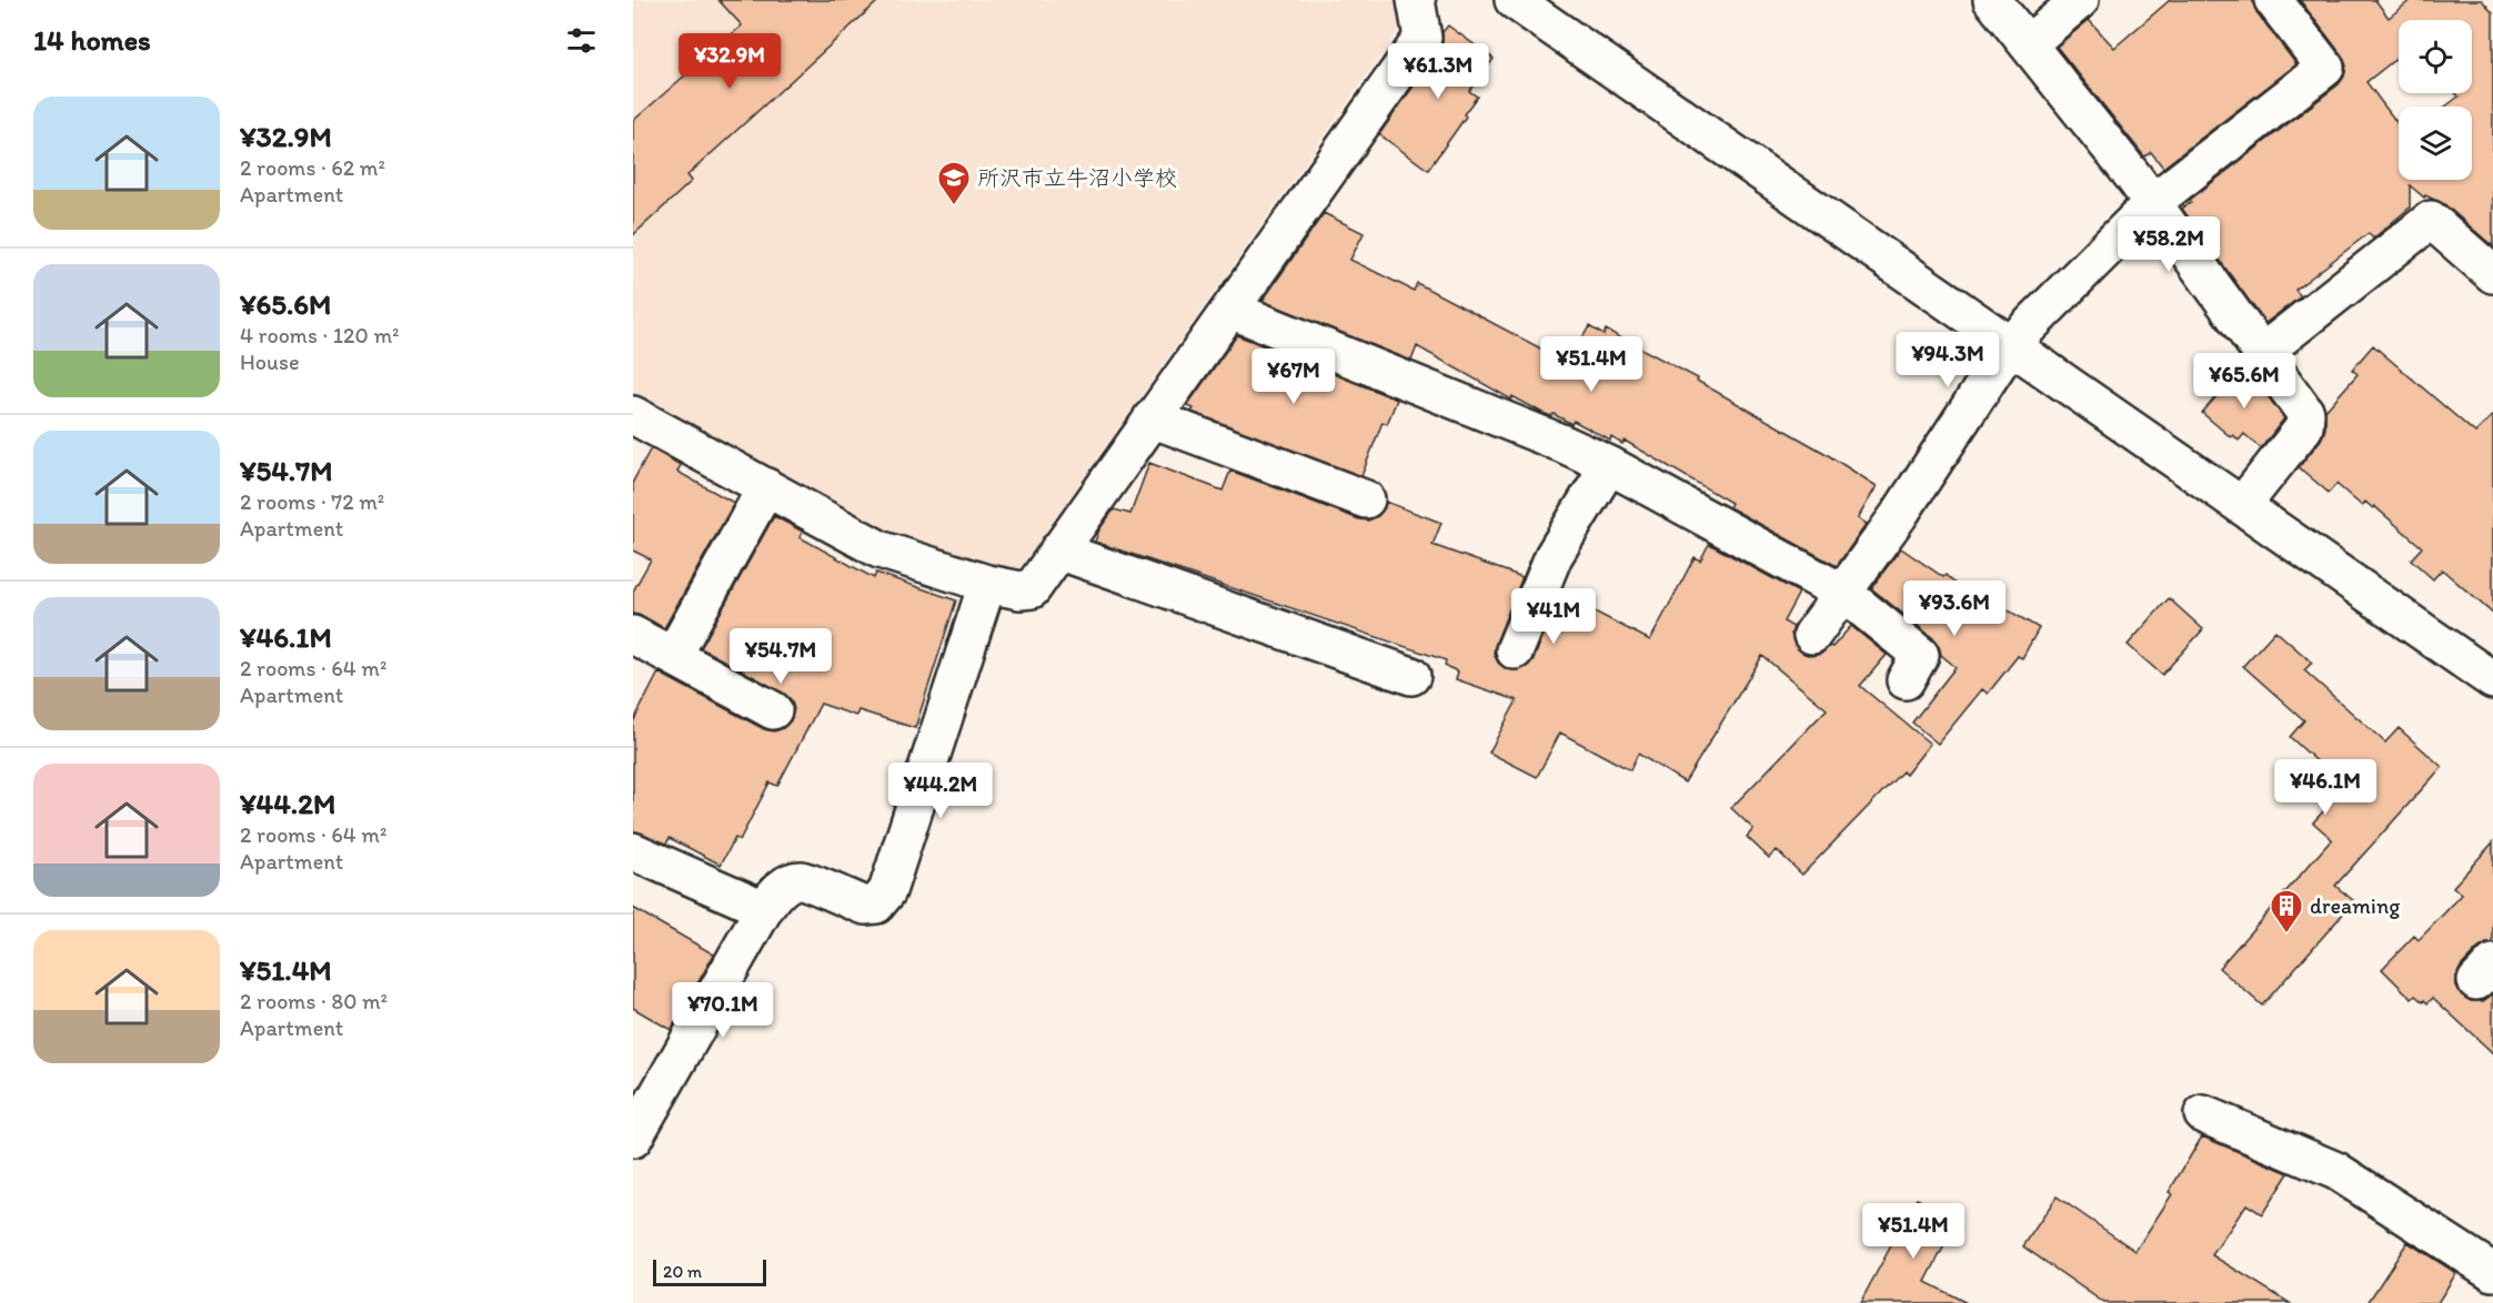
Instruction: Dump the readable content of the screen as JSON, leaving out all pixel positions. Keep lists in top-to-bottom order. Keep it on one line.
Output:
{"places":{"school or university":["所沢市立牛沼小学校"],"building":["dreaming"]},"scale_bar":"20 m","page":{"heading":"14 homes","price":["¥32.9M","¥61.3M","¥58.2M","¥94.3M","¥51.4M","¥67M","¥65.6M","¥93.6M","¥41M","¥54.7M","¥46.1M","¥44.2M","¥70.1M","¥51.4M"],"list":[{"name":"¥32.9M","note":"2 rooms · 62 m² · Apartment"},{"name":"¥65.6M","note":"4 rooms · 120 m² · House"},{"name":"¥54.7M","note":"2 rooms · 72 m² · Apartment"},{"name":"¥46.1M","note":"2 rooms · 64 m² · Apartment"},{"name":"¥44.2M","note":"2 rooms · 64 m² · Apartment"},{"name":"¥51.4M","note":"2 rooms · 80 m² · Apartment"}],"scale":"20 m"}}
